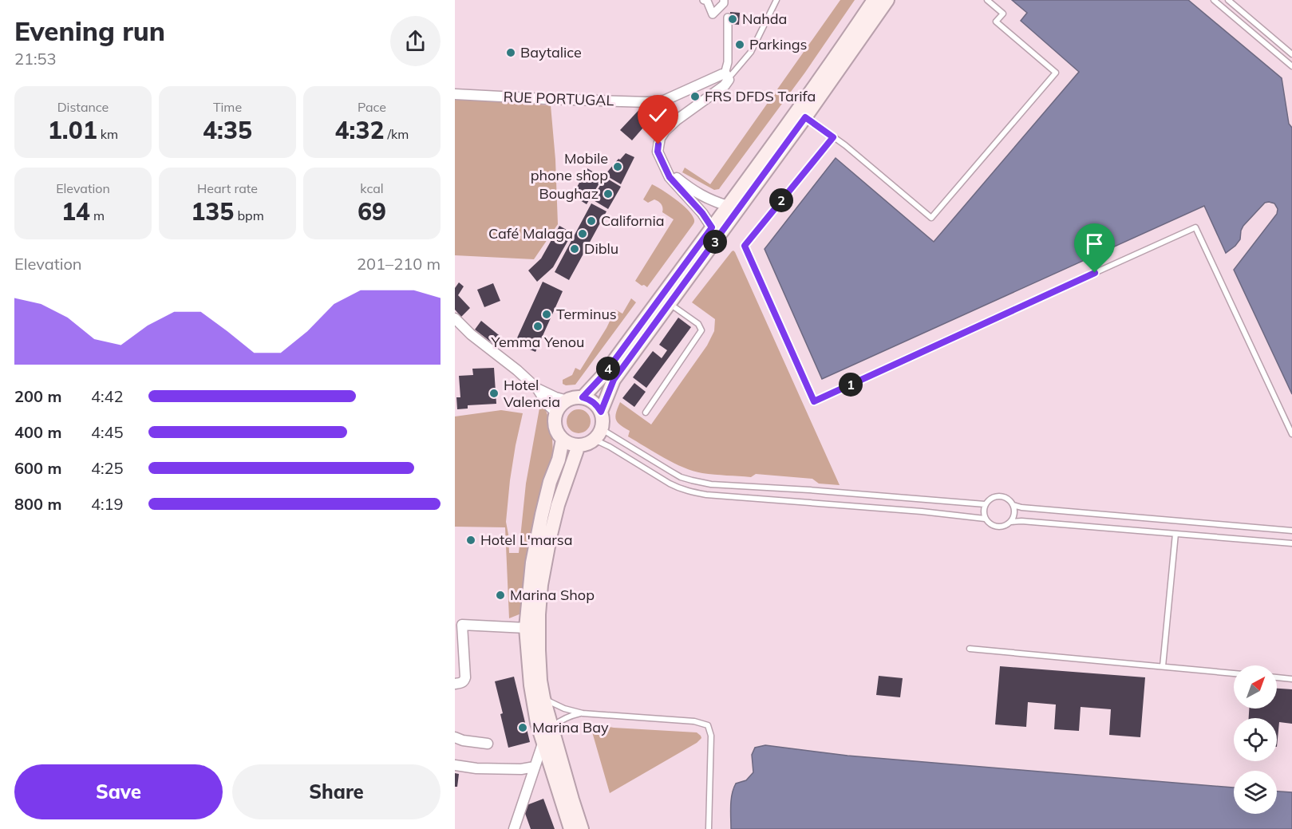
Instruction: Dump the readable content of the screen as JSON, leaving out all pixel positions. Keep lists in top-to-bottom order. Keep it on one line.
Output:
{"streets":{"street":["RUE PORTUGAL"]},"places":["Nahda","Parkings","Baytalice","FRS DFDS Tarifa","Mobile phone shop","Boughaz","California","Café Malaga","Diblu","Terminus","Yemma Yenou","Hotel Valencia","Hotel L'marsa","Marina Shop","Marina Bay"],"north":"top right","page":{"heading":["Evening run","21:53"],"stats":[["Distance","1.01 km"],["Time","4:35"],["Pace","4:32 /km"],["Elevation","14 m"],["Heart rate","135 bpm"],["kcal","69"]],"pins":["2","3","4","1"],"chart":["Elevation","201–210 m"],"list":[{"name":"200 m","note":"4:42"},{"name":"400 m","note":"4:45"},{"name":"600 m","note":"4:25"},{"name":"800 m","note":"4:19"}],"buttons":["Save","Share"]}}
